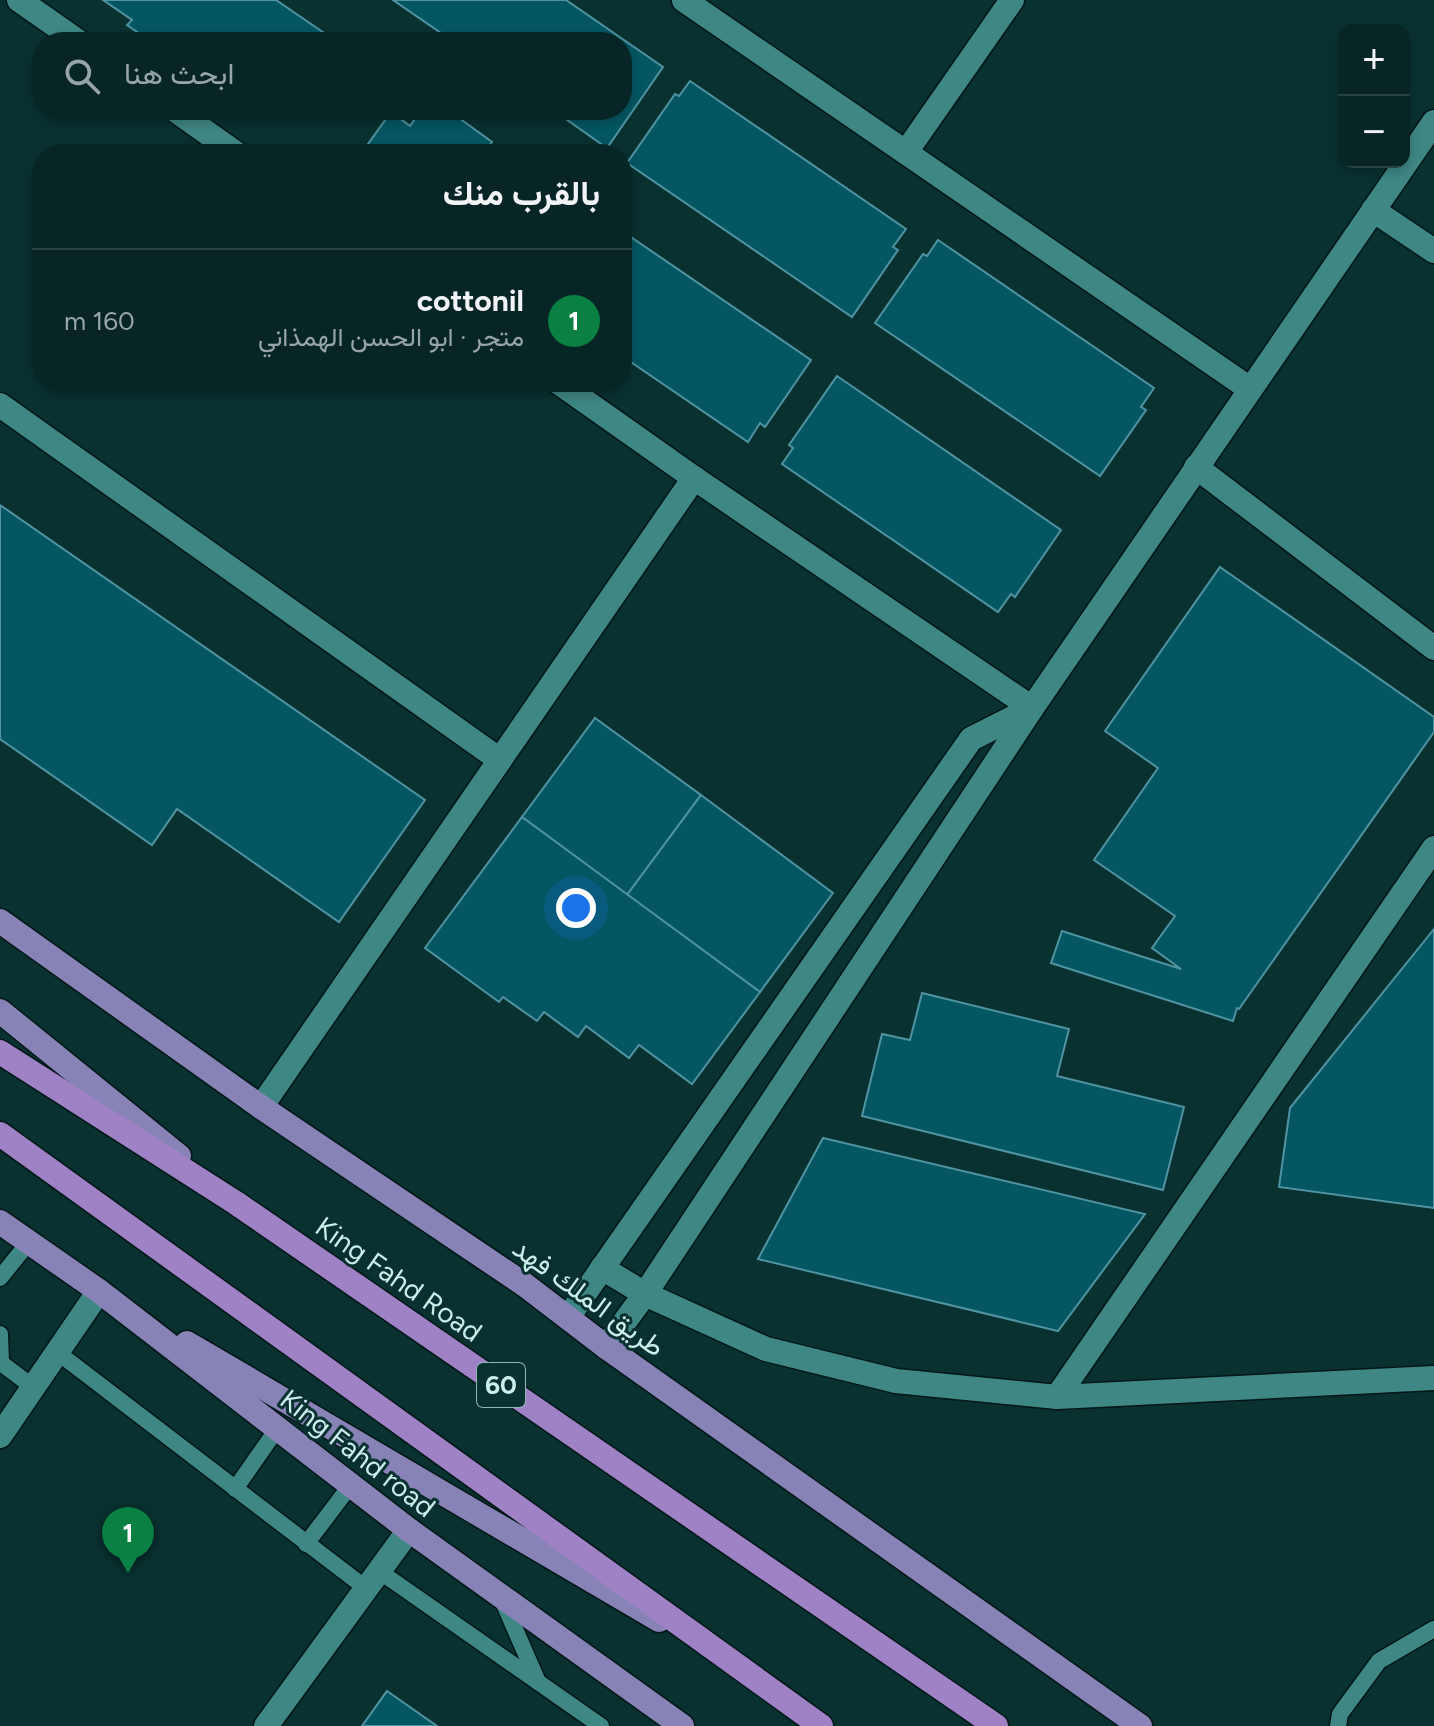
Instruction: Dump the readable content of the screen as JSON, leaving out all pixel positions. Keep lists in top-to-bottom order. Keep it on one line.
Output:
{"streets":{"highway":["King Fahd Road","60"],"main road":["طريق الملك فهد","King Fahd road"]},"crossings":[["King Fahd Road","King Fahd road"]],"page":{"map_buttons":["+","−"],"search":"ابحث هنا","heading":"بالقرب منك","list":[{"mark":"1","name":"cottonil","note":"متجر · ابو الحسن الهمذاني","value":"160 m"}],"pins":"1"}}
